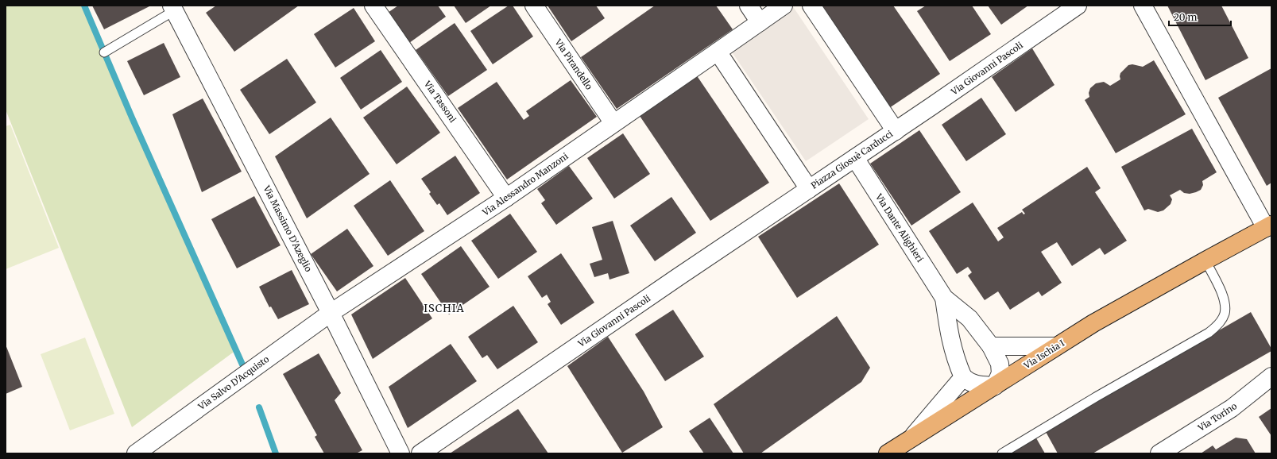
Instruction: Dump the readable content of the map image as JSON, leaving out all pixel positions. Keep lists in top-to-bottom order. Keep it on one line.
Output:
{"streets":{"main road":["Via Ischia I"],"street":["Via Pirandello","Via Giovanni Pascoli","Via Tassoni","Piazza Giosuè Carducci","Via Alessandro Manzoni","Via Dante Alighieri","Via Massimo D'Azeglio","Via Salvo D'Acquisto","Via Torino"]},"crossings":[["Via Pirandello","Via Alessandro Manzoni"],["Via Giovanni Pascoli","Piazza Giosuè Carducci"],["Via Tassoni","Via Alessandro Manzoni"],["Piazza Giosuè Carducci","Via Alessandro Manzoni"],["Piazza Giosuè Carducci","Via Dante Alighieri"],["Via Alessandro Manzoni","Via Massimo D'Azeglio"],["Via Alessandro Manzoni","Via Salvo D'Acquisto"],["Via Dante Alighieri","Via Ischia I"],["Via Massimo D'Azeglio","Via Salvo D'Acquisto"]],"districts":["ISCHIA"],"scale_bar":"20 m"}
